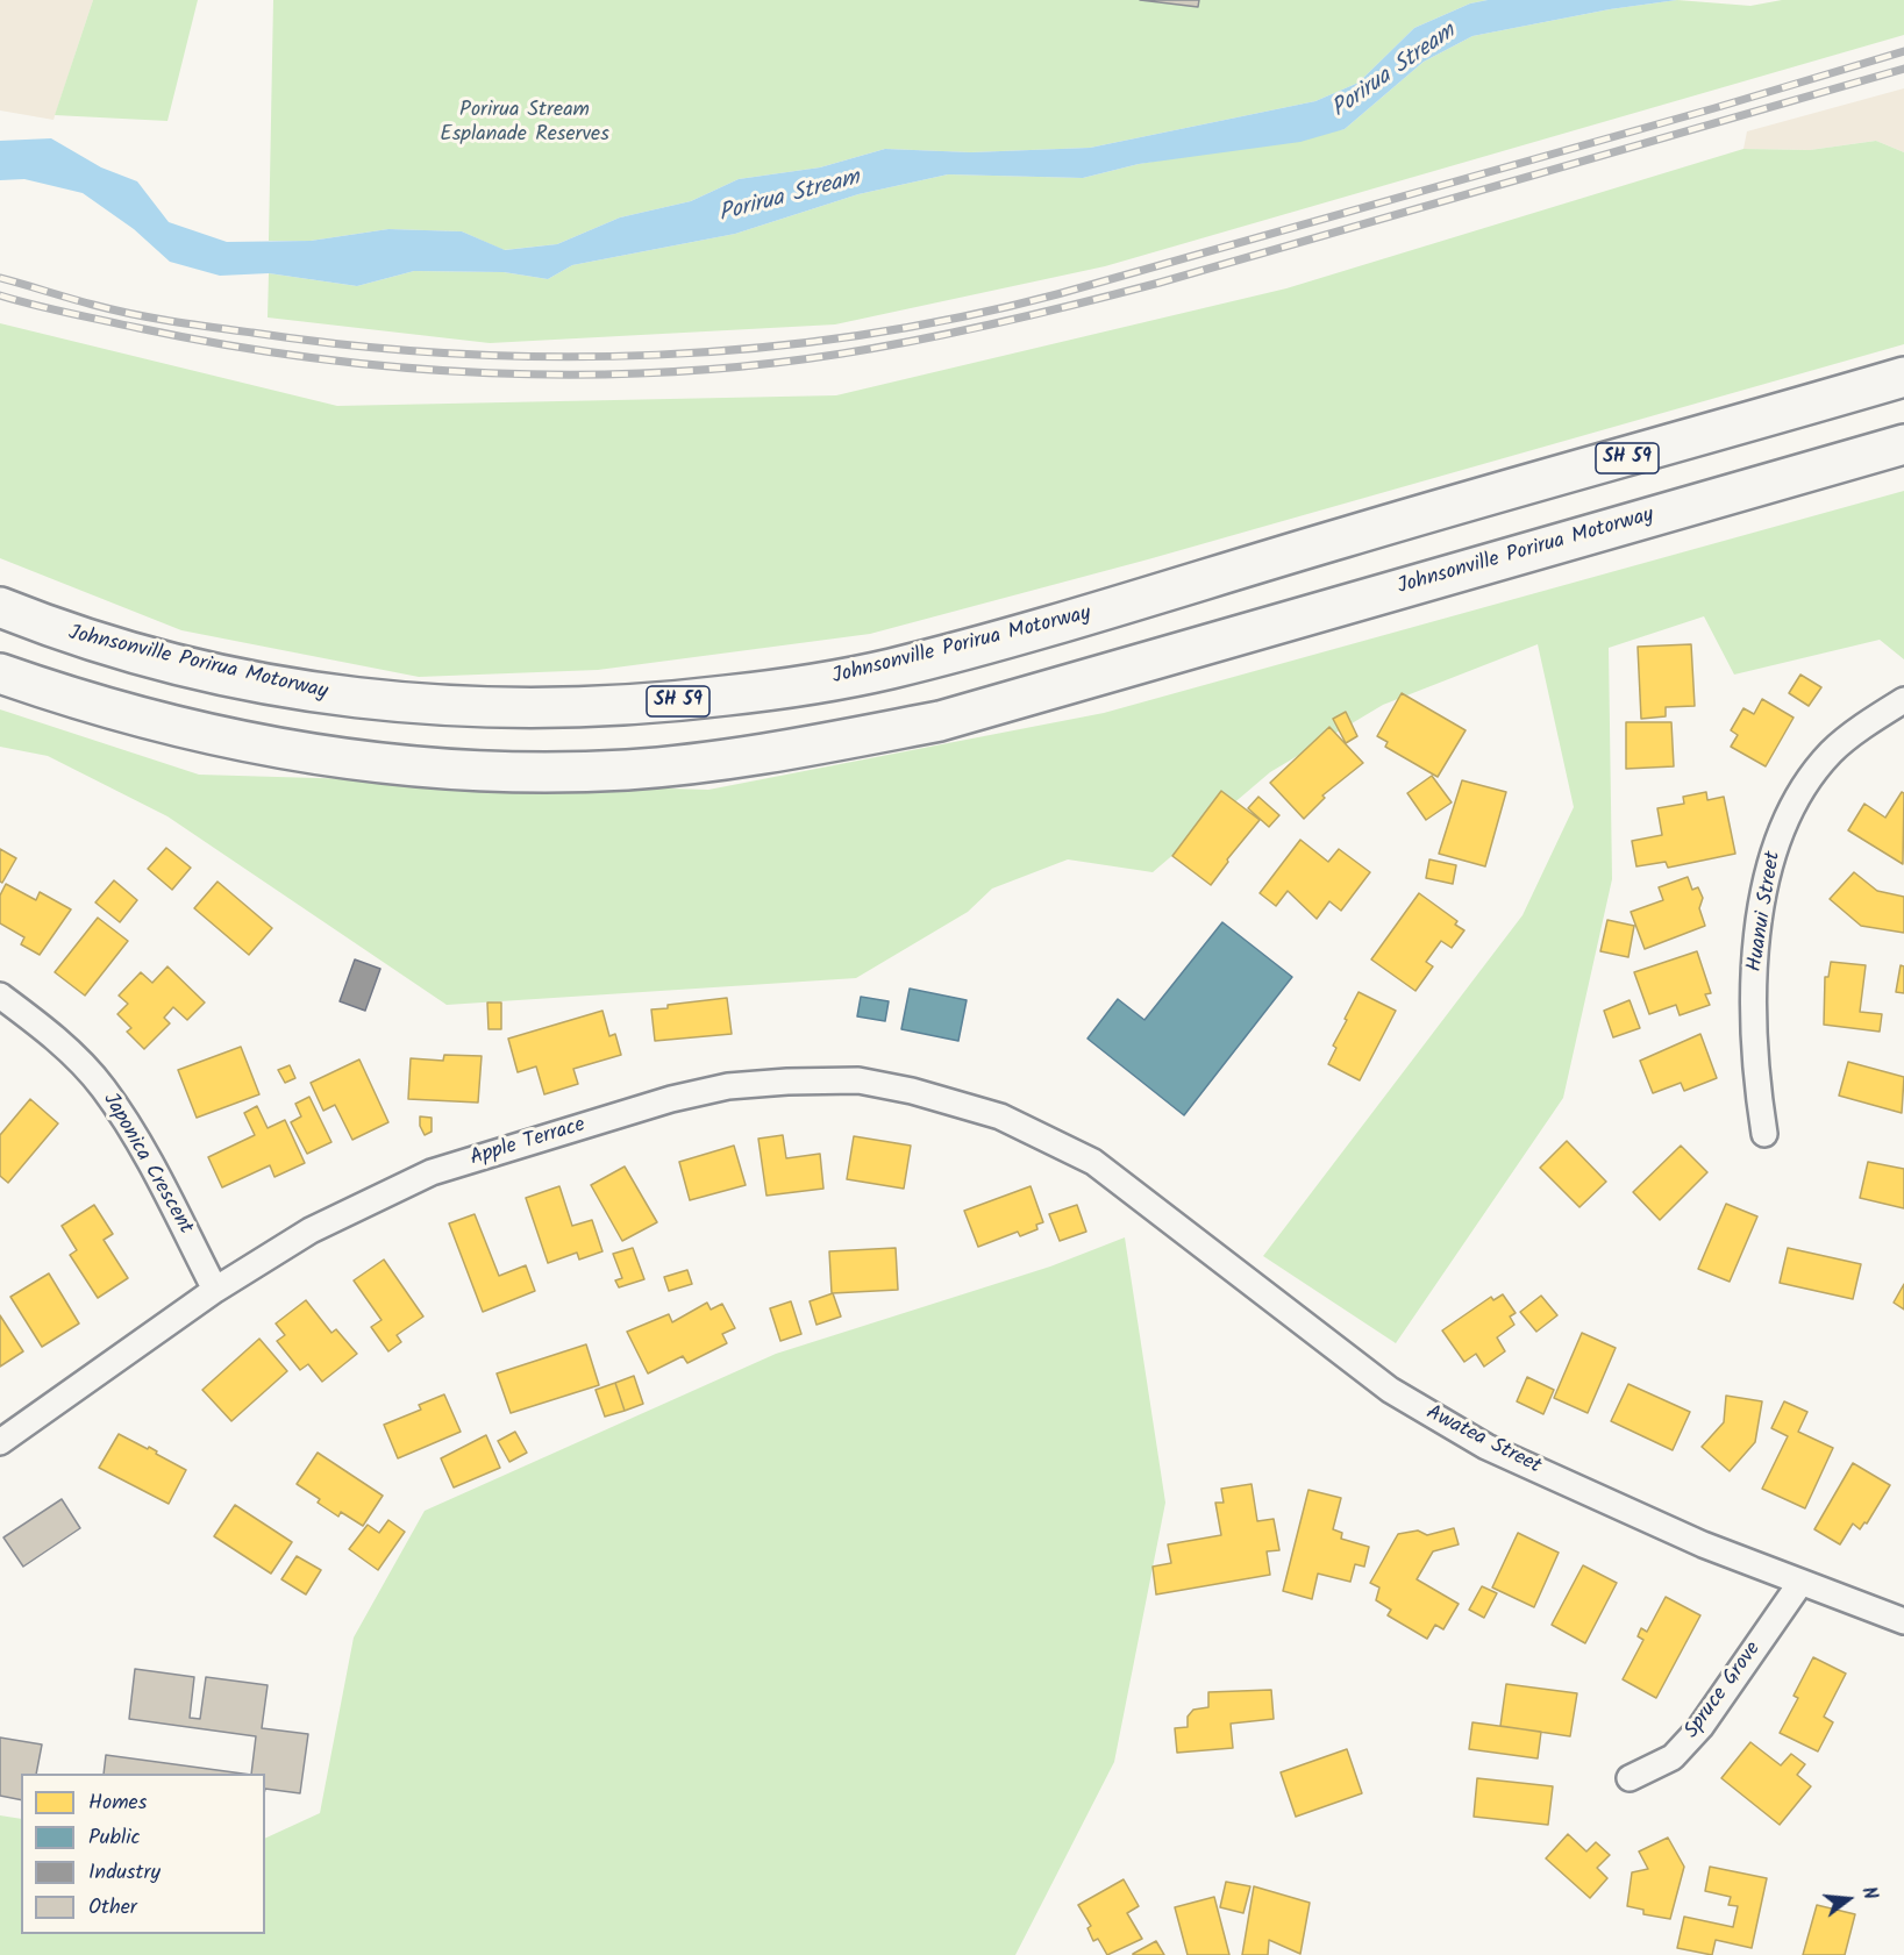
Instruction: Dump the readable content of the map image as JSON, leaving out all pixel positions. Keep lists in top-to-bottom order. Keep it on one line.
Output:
{"streets":{"highway":["SH 59","Johnsonville Porirua Motorway"],"street":["Huanui Street","Apple Terrace","Japonica Crescent","Awatea Street","Spruce Grove"]},"crossings":[["Apple Terrace","Japonica Crescent"],["Apple Terrace","Awatea Street"],["Awatea Street","Spruce Grove"]],"water":["Porirua Stream"],"parks":["Porirua Stream Esplanade Reserves"],"legend":["Homes","Public","Industry","Other"],"north":"right"}
